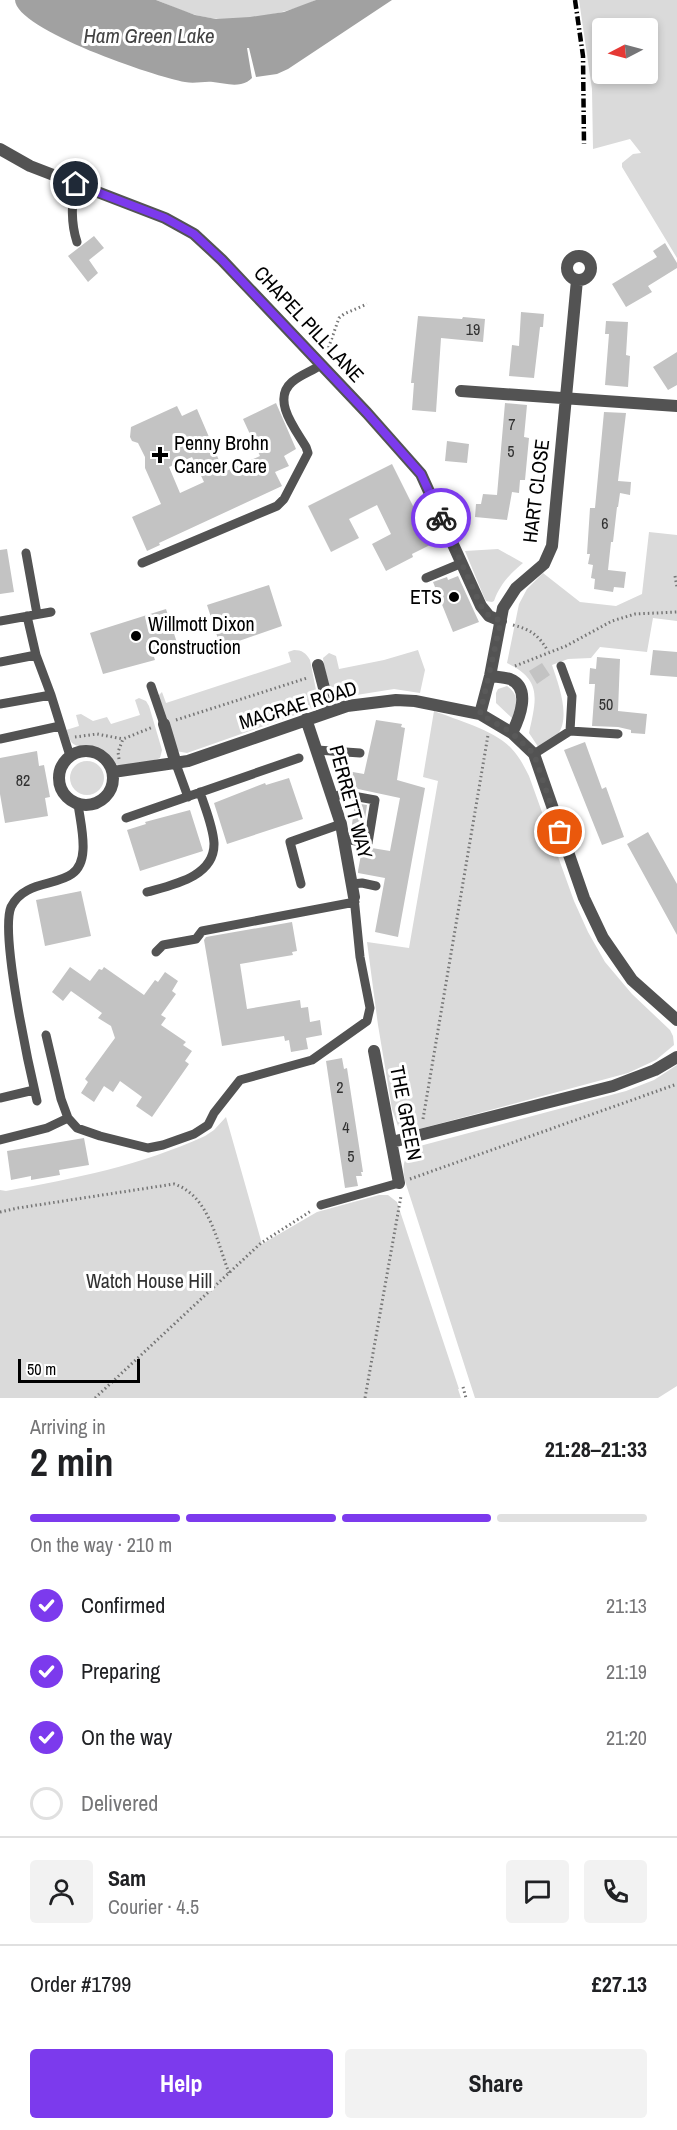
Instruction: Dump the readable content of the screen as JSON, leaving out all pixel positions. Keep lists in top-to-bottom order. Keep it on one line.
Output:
{"streets":{"street":["CHAPEL PILL LANE","HART CLOSE","MACRAE ROAD","PERRETT WAY","THE GREEN"]},"crossings":[["CHAPEL PILL LANE","HART CLOSE"],["HART CLOSE","MACRAE ROAD"],["MACRAE ROAD","PERRETT WAY"]],"water":["Ham Green Lake"],"parks":["Watch House Hill"],"places":{"health":["Penny Brohn Cancer Care"],"other":["ETS","Willmott Dixon Construction"]},"house_numbers":["19","7","5","6","50","82","2","4","5"],"scale_bar":"50 m","north":"left","page":{"scale":"50 m","heading":["2 min","Arriving in","21:28–21:33"],"panel":["Sam","Courier · 4.5","Order #1799","£27.13"],"bar":"On the way · 210 m","list":[["Confirmed","21:13"],["Preparing","21:19"],["On the way","21:20"],"Delivered"],"buttons":["Help","Share"]}}
